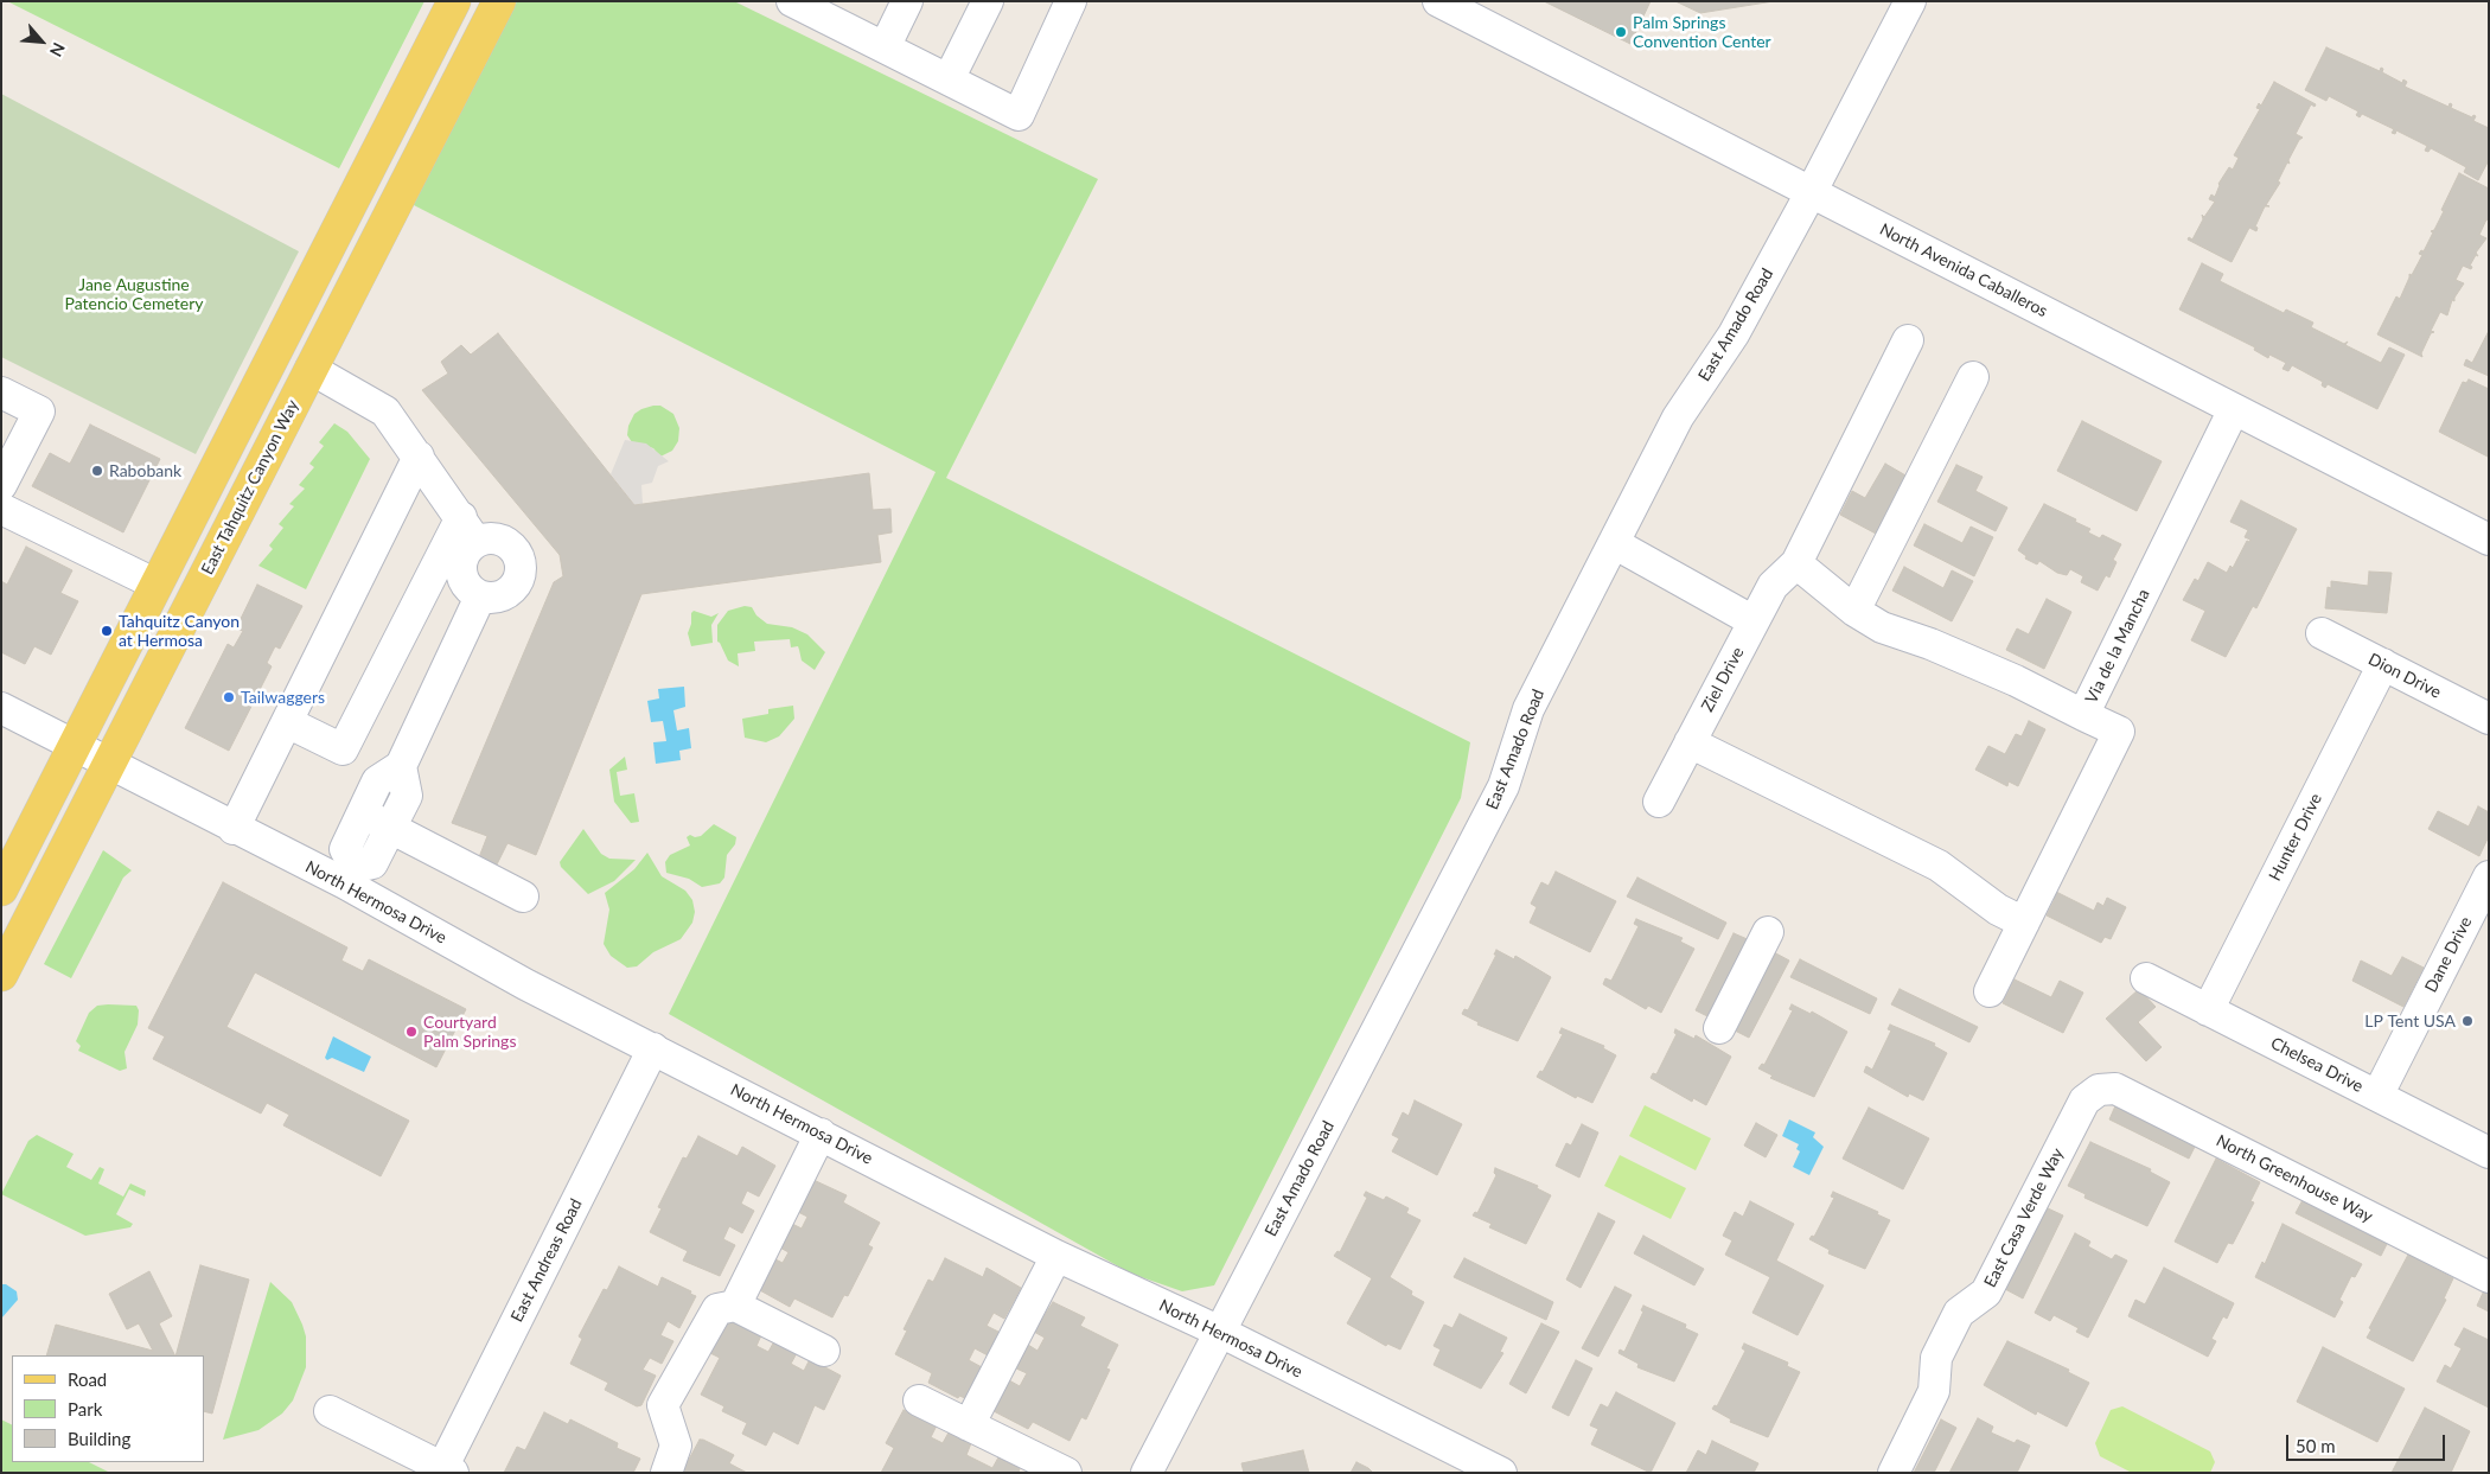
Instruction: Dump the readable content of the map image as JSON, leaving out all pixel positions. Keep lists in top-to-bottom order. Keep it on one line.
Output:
{"streets":{"main road":["East Tahquitz Canyon Way"],"street":["North Avenida Caballeros","East Amado Road","Via de la Mancha","Dion Drive","Ziel Drive","Hunter Drive","North Hermosa Drive","Dane Drive","Chelsea Drive","North Greenhouse Way","East Casa Verde Way","East Andreas Road"]},"crossings":[["North Avenida Caballeros","East Amado Road"],["North Avenida Caballeros","Via de la Mancha"],["East Amado Road","North Hermosa Drive"],["East Tahquitz Canyon Way","North Hermosa Drive"],["Dion Drive","Hunter Drive"],["Hunter Drive","Chelsea Drive"],["North Hermosa Drive","East Andreas Road"],["Dane Drive","Chelsea Drive"],["North Greenhouse Way","East Casa Verde Way"]],"parks":["Jane Augustine Patencio Cemetery"],"places":["Palm Springs Convention Center","Rabobank","Tahquitz Canyon at Hermosa","Tailwaggers","LP Tent USA","Courtyard Palm Springs"],"legend":["Road","Park","Building"],"scale_bar":"50 m","north":"bottom right"}
